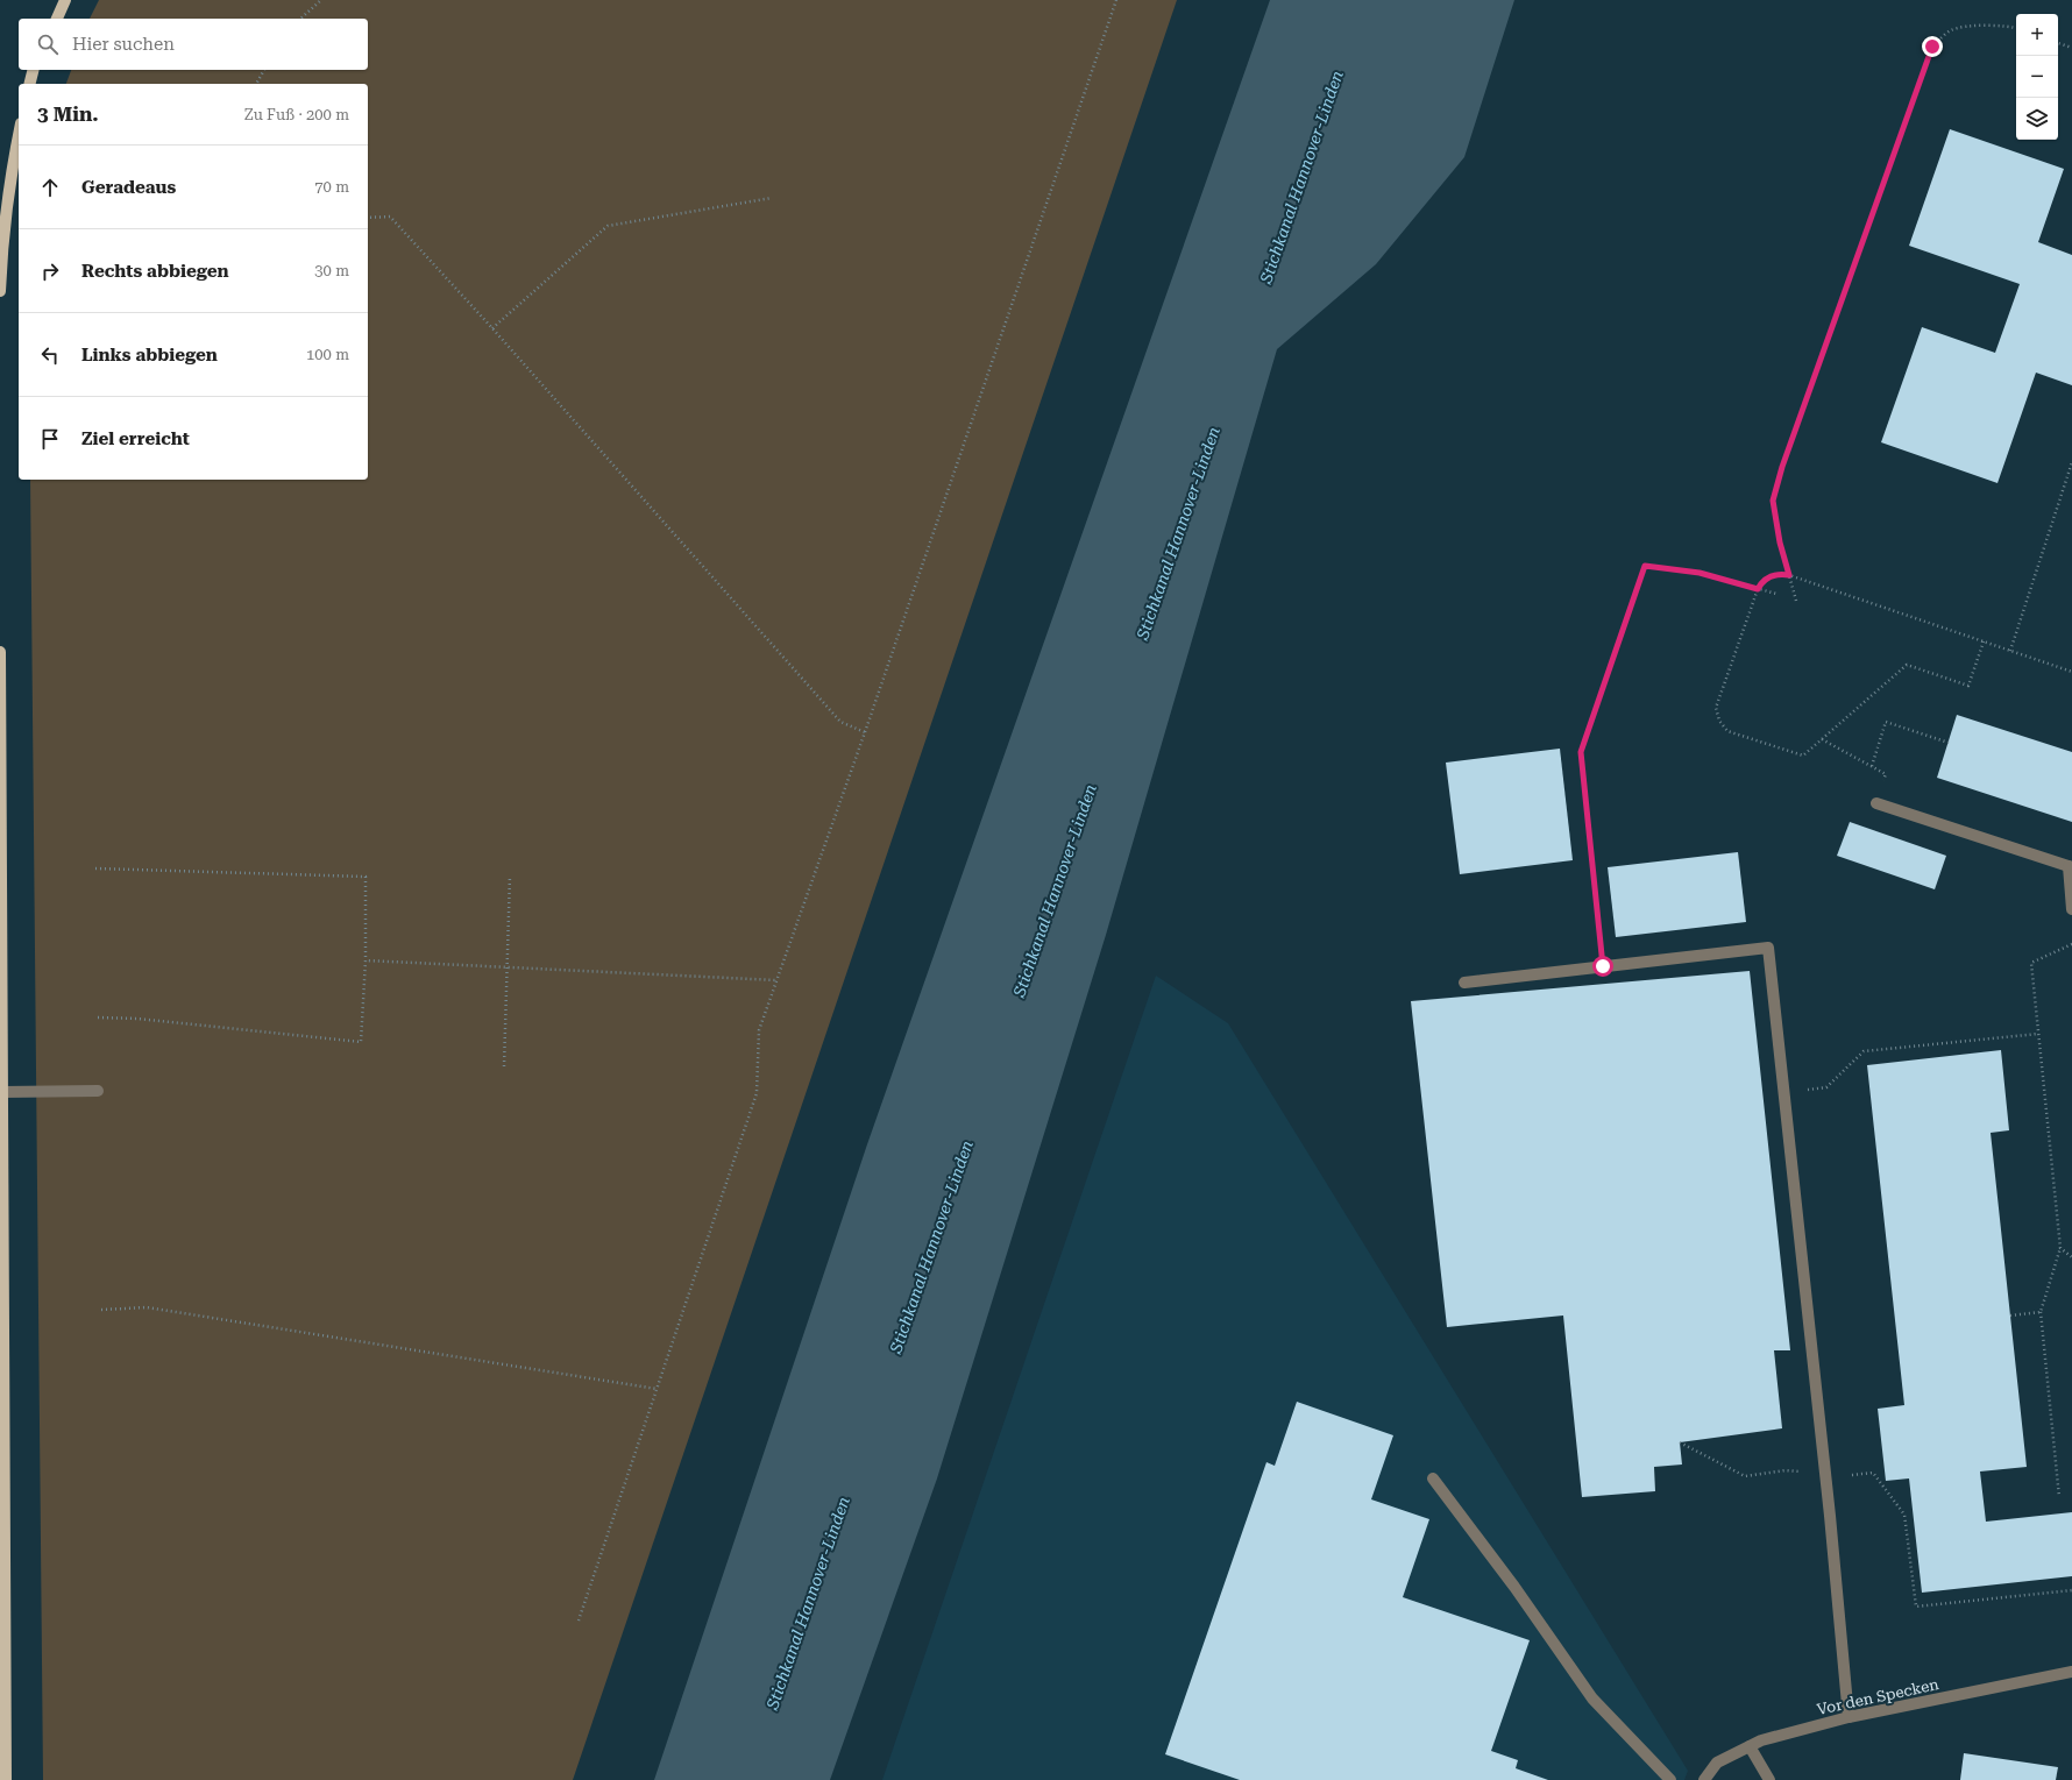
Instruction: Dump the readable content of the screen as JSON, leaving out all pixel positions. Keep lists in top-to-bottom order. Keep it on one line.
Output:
{"streets":{"street":["Vor den Specken"]},"water":["Stichkanal Hannover-Linden"],"page":{"map_buttons":["+","−"],"search":"Hier suchen","heading":["3 Min.","Zu Fuß · 200 m"],"list":[["Geradeaus","70 m"],["Rechts abbiegen","30 m"],["Links abbiegen","100 m"],"Ziel erreicht"]}}
